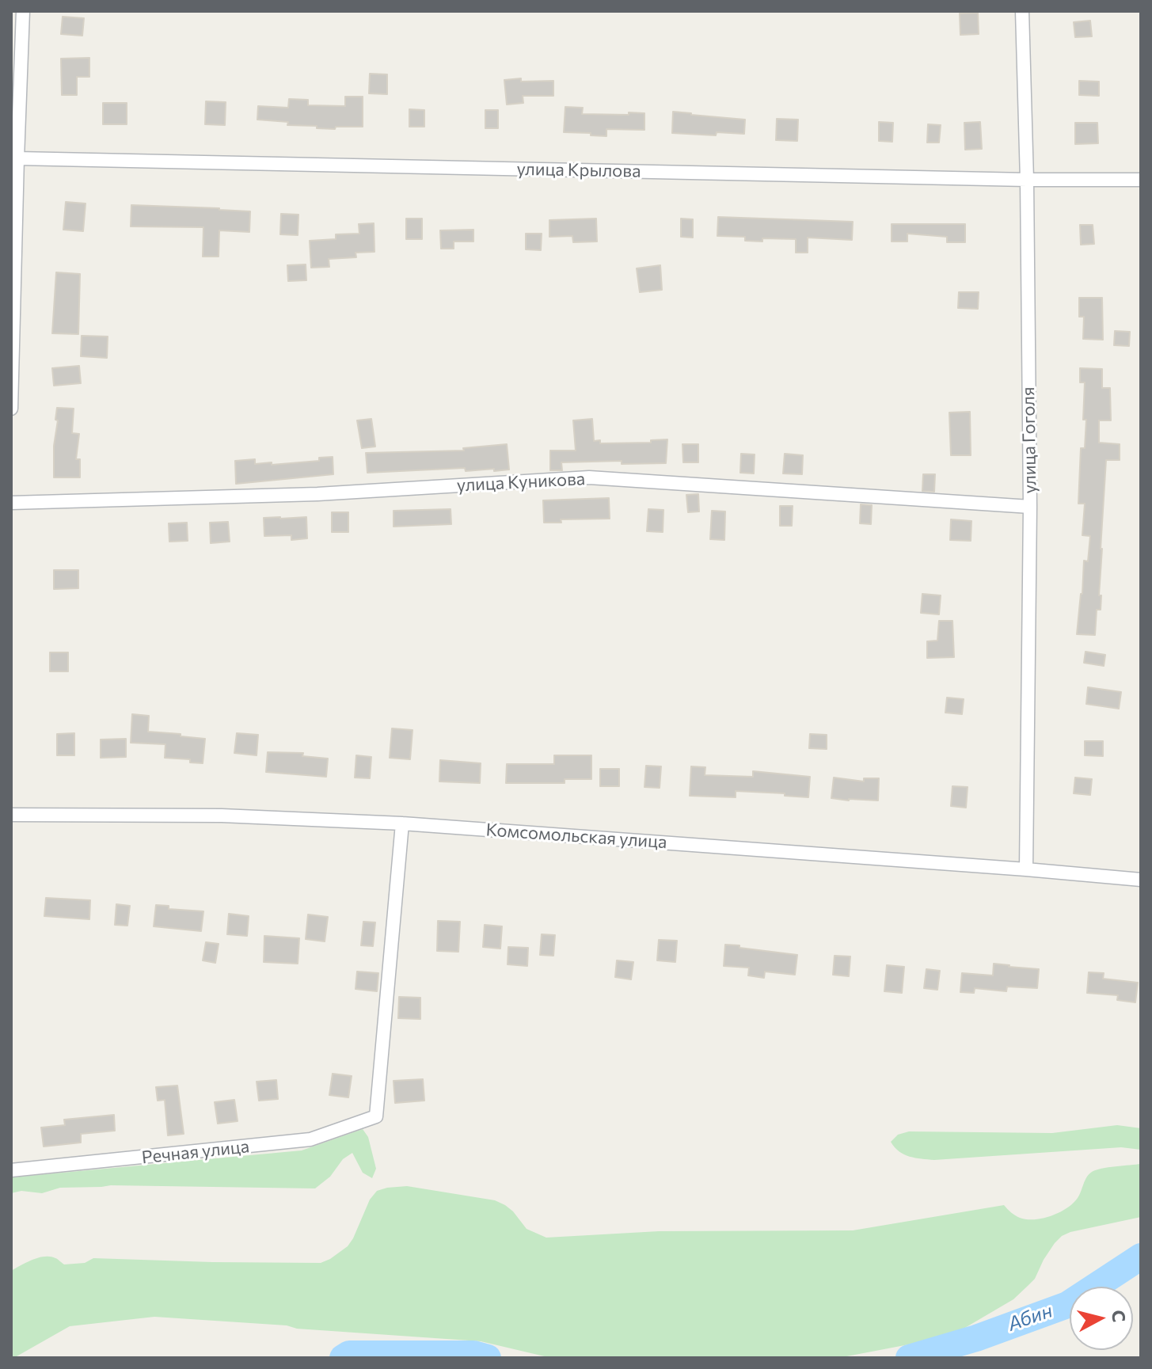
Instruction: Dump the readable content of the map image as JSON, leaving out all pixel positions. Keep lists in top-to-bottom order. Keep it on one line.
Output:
{"streets":{"street":["улица Крылова","улица Гоголя","улица Куникова","Комсомольская улица","Речная улица"]},"crossings":[["улица Крылова","улица Гоголя"],["улица Гоголя","улица Куникова"],["улица Гоголя","Комсомольская улица"],["Комсомольская улица","Речная улица"]],"water":["Абин"],"north":"right"}
